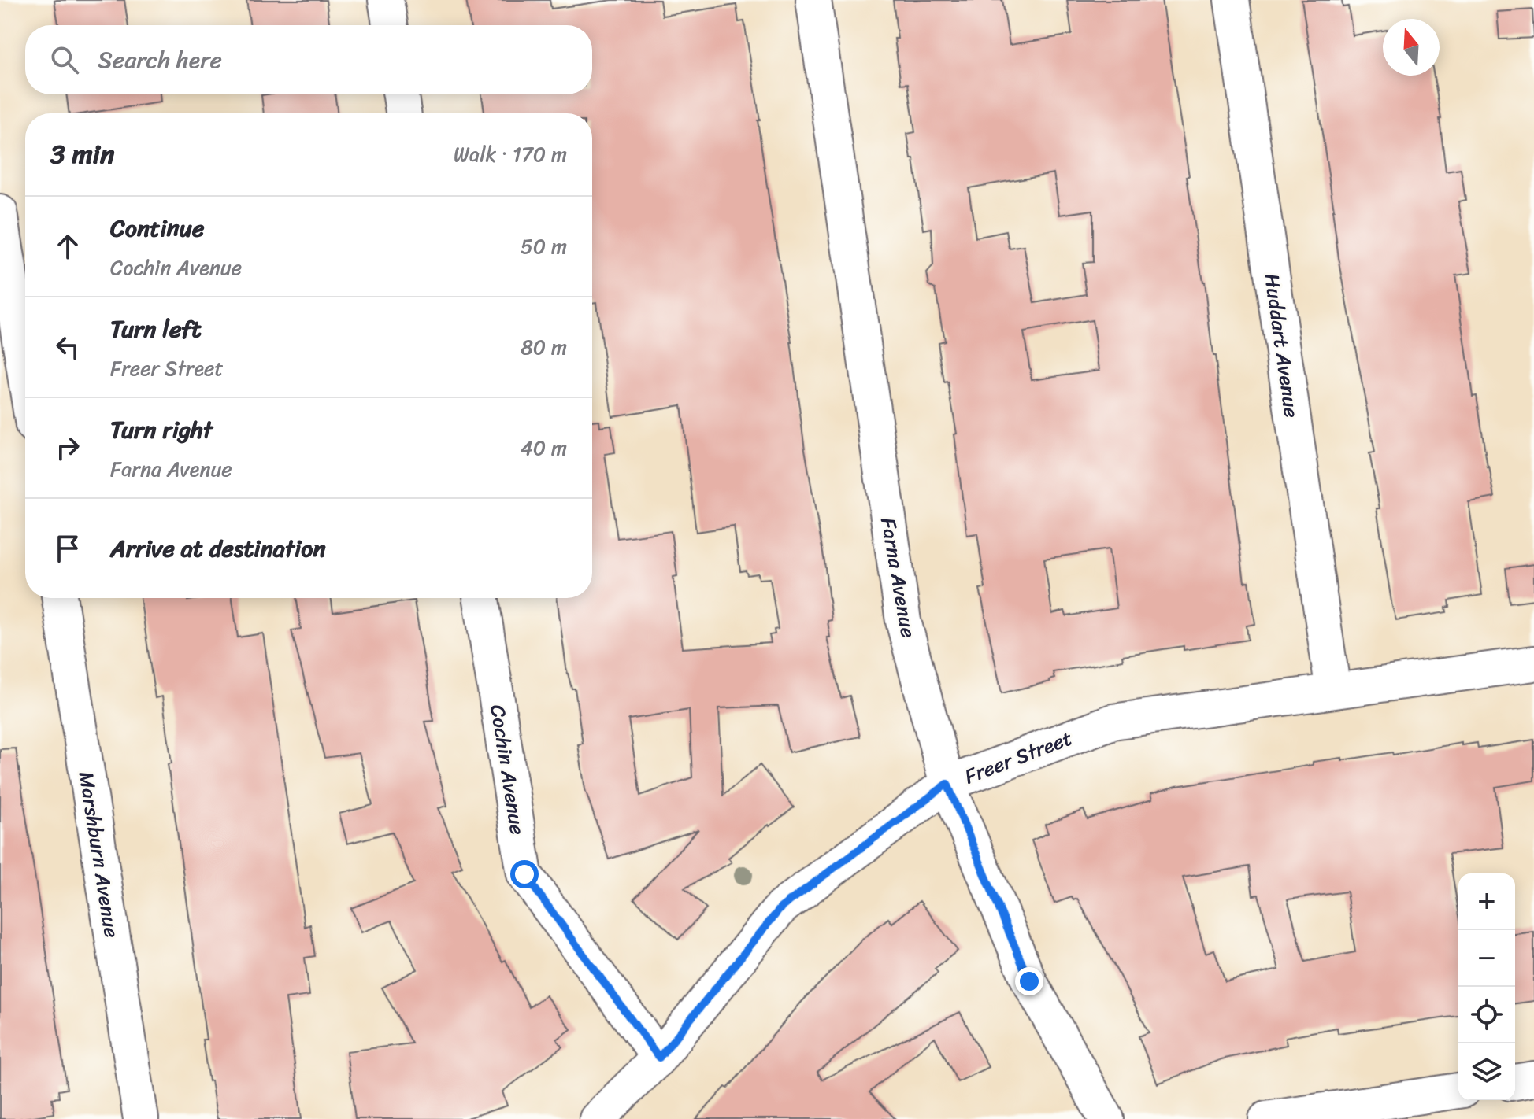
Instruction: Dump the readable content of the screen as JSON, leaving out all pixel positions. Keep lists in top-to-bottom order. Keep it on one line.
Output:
{"streets":{"street":["Huddart Avenue","Farna Avenue","Freer Street","Cochin Avenue","Marshburn Avenue"]},"crossings":[["Huddart Avenue","Freer Street"],["Farna Avenue","Freer Street"],["Freer Street","Cochin Avenue"]],"north":"top","page":{"search":"Search here","heading":["3 min","Walk · 170 m"],"list":[["Continue","Cochin Avenue","50 m"],["Turn left","Freer Street","80 m"],["Turn right","Farna Avenue","40 m"],"Arrive at destination"],"map_buttons":["+","−"]}}
